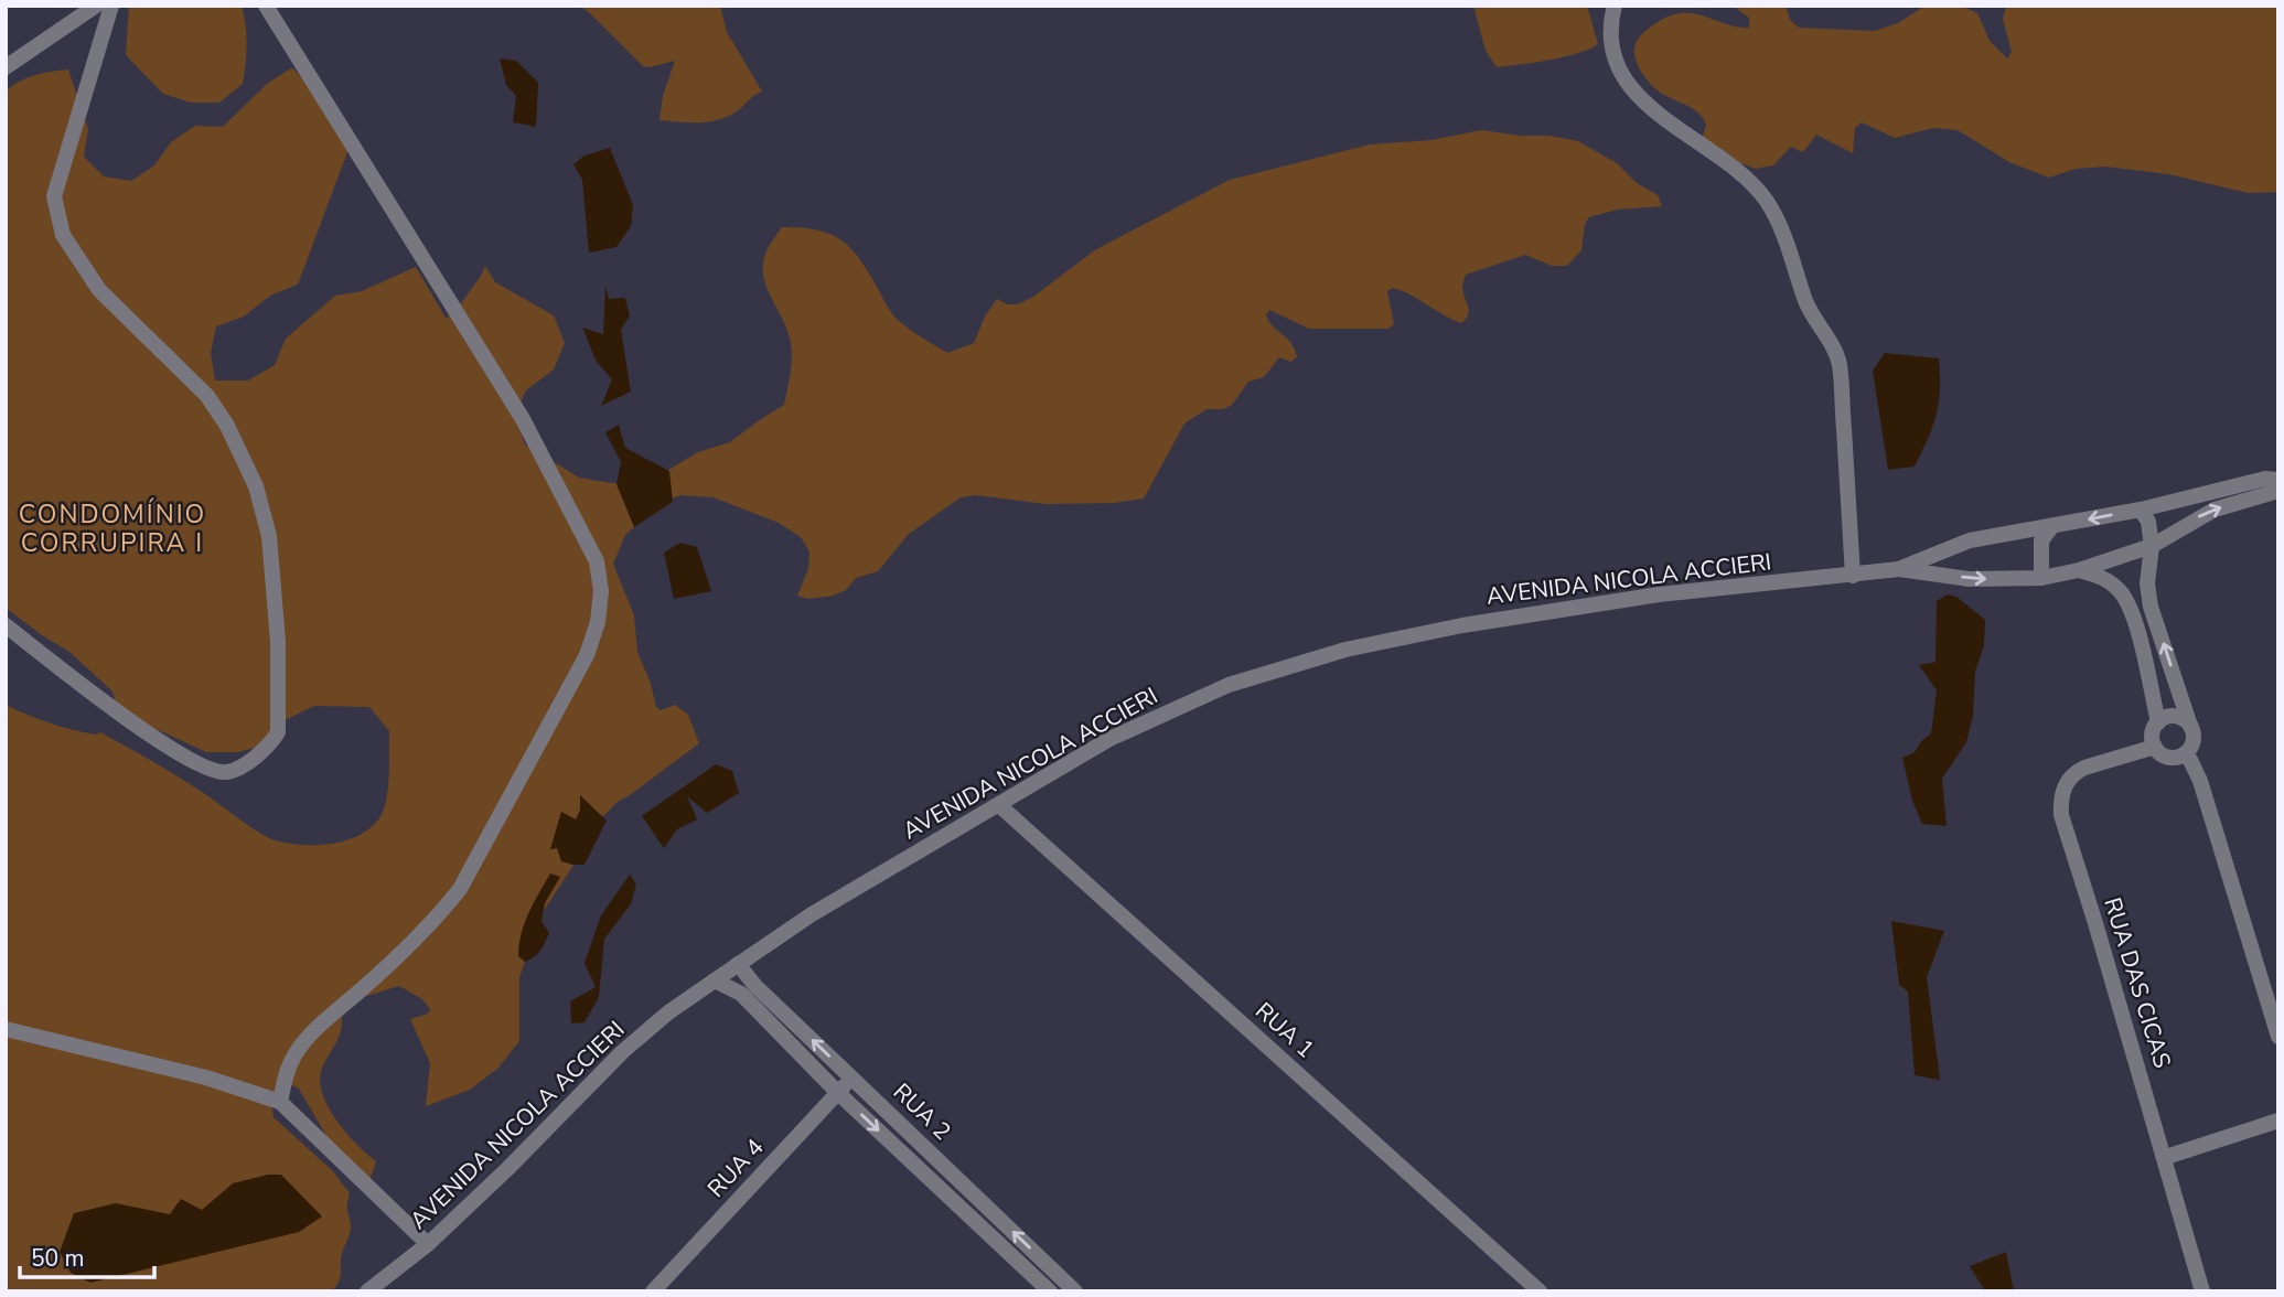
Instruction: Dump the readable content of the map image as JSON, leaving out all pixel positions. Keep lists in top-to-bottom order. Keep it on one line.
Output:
{"streets":{"street":["AVENIDA NICOLA ACCIERI","RUA DAS CICAS","RUA 1","RUA 2","RUA 4"]},"crossings":[["AVENIDA NICOLA ACCIERI","RUA 1"],["AVENIDA NICOLA ACCIERI","RUA 2"],["RUA 2","RUA 4"]],"districts":["CONDOMÍNIO CORRUPIRA I"],"scale_bar":"50 m"}
